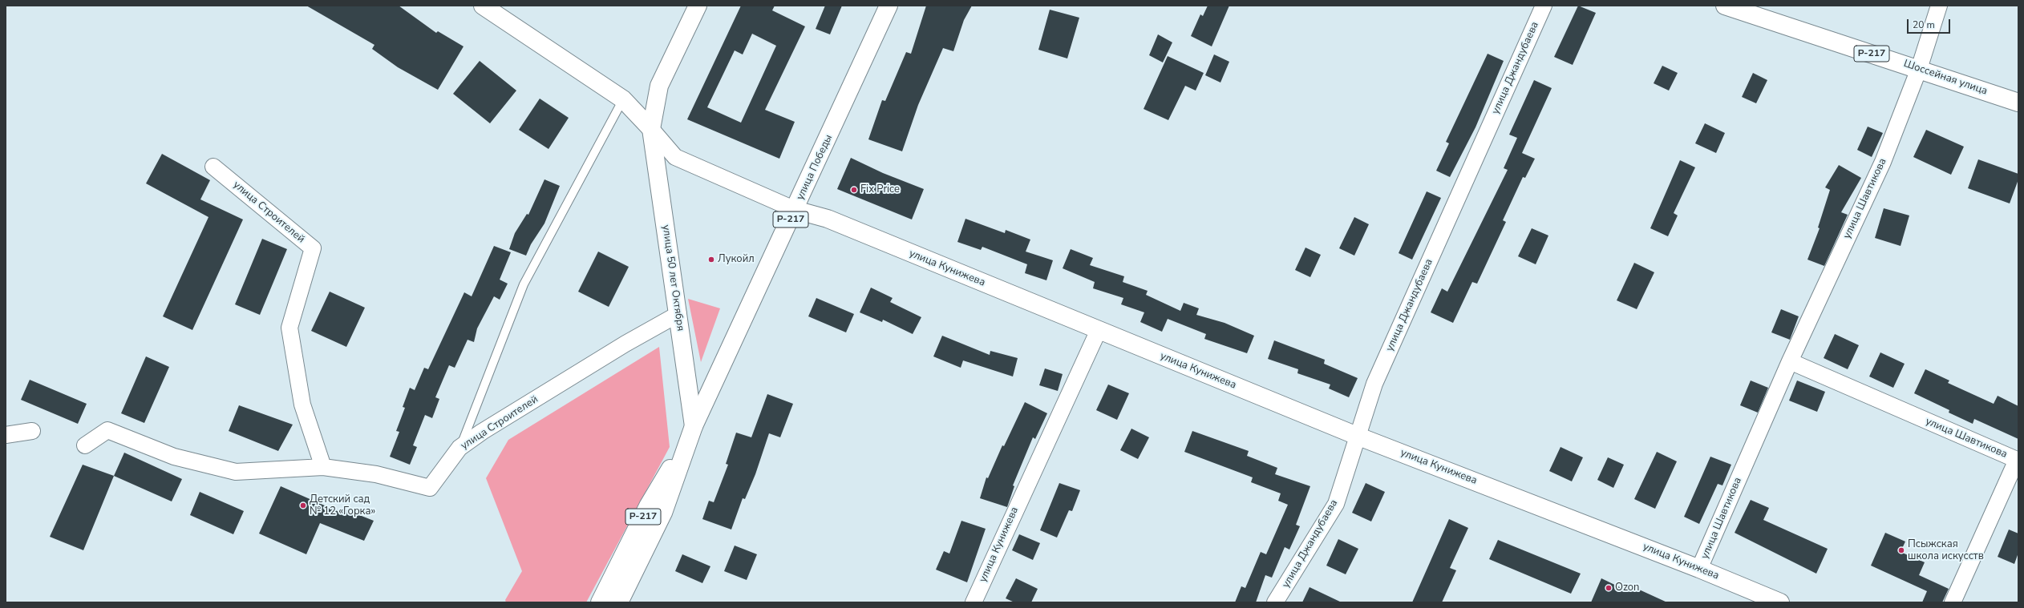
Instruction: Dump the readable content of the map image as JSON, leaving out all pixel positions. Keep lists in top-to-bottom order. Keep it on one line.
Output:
{"streets":{"main road":["Р-217","Шоссейная улица","улица Победы","улица Кунижева","улица 50 лет Октября"],"street":["улица Джандубаева","улица Шавтикова","улица Строителей"]},"crossings":[["улица Джандубаева","улица Кунижева"],["Шоссейная улица","улица Шавтикова"],["улица Победы","улица Кунижева"],["улица Победы","улица 50 лет Октября"],["улица Шавтикова","улица Кунижева"],["улица Строителей","улица 50 лет Октября"]],"places":["Fix Price","Лукойл","Детский сад № 12 «Горка»","Псыжская школа искусств","Ozon"],"scale_bar":"20 m"}
